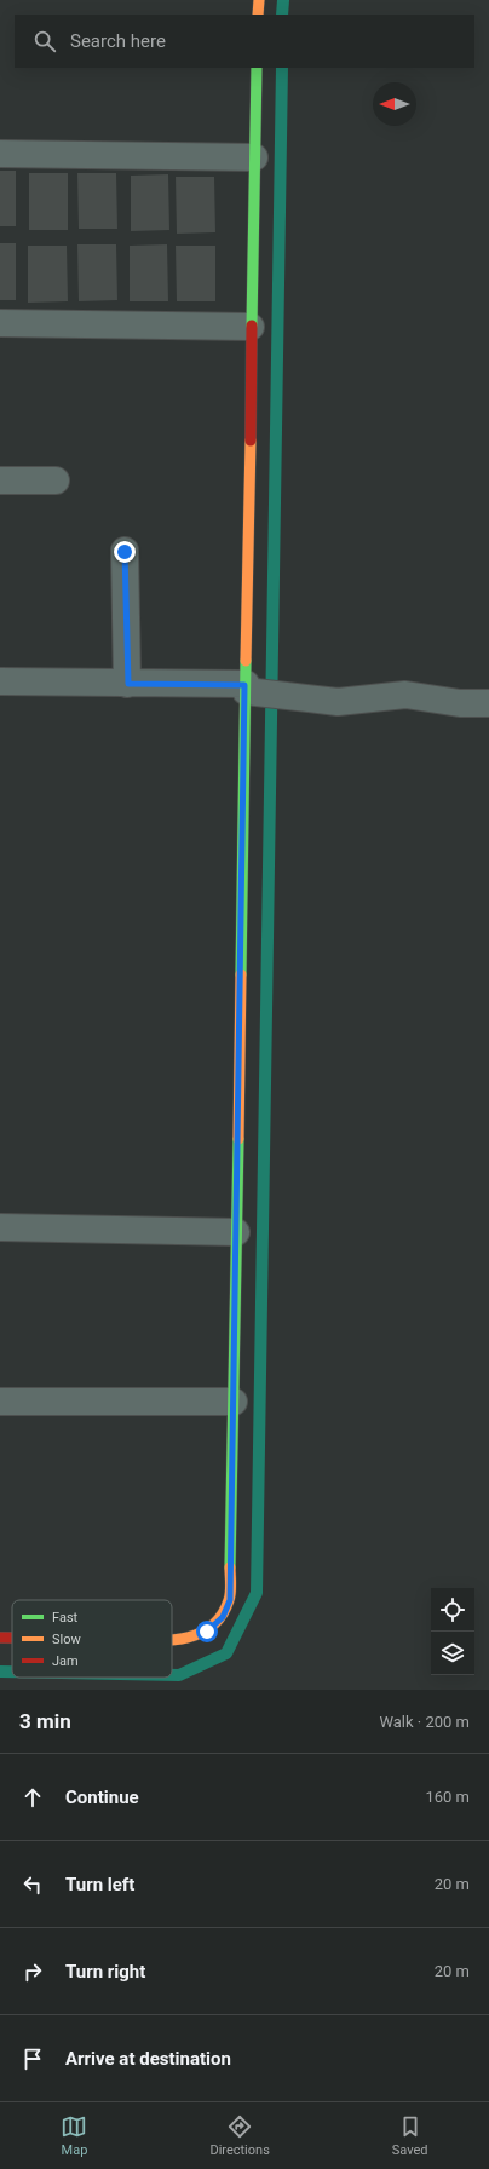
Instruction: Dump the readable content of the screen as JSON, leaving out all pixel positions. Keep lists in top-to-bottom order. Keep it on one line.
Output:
{"legend":["Fast","Slow","Jam"],"north":"left","page":{"search":"Search here","heading":["3 min","Walk · 200 m"],"list":[["Continue","160 m"],["Turn left","20 m"],["Turn right","20 m"],"Arrive at destination"],"nav":["Map","Directions","Saved"]}}
